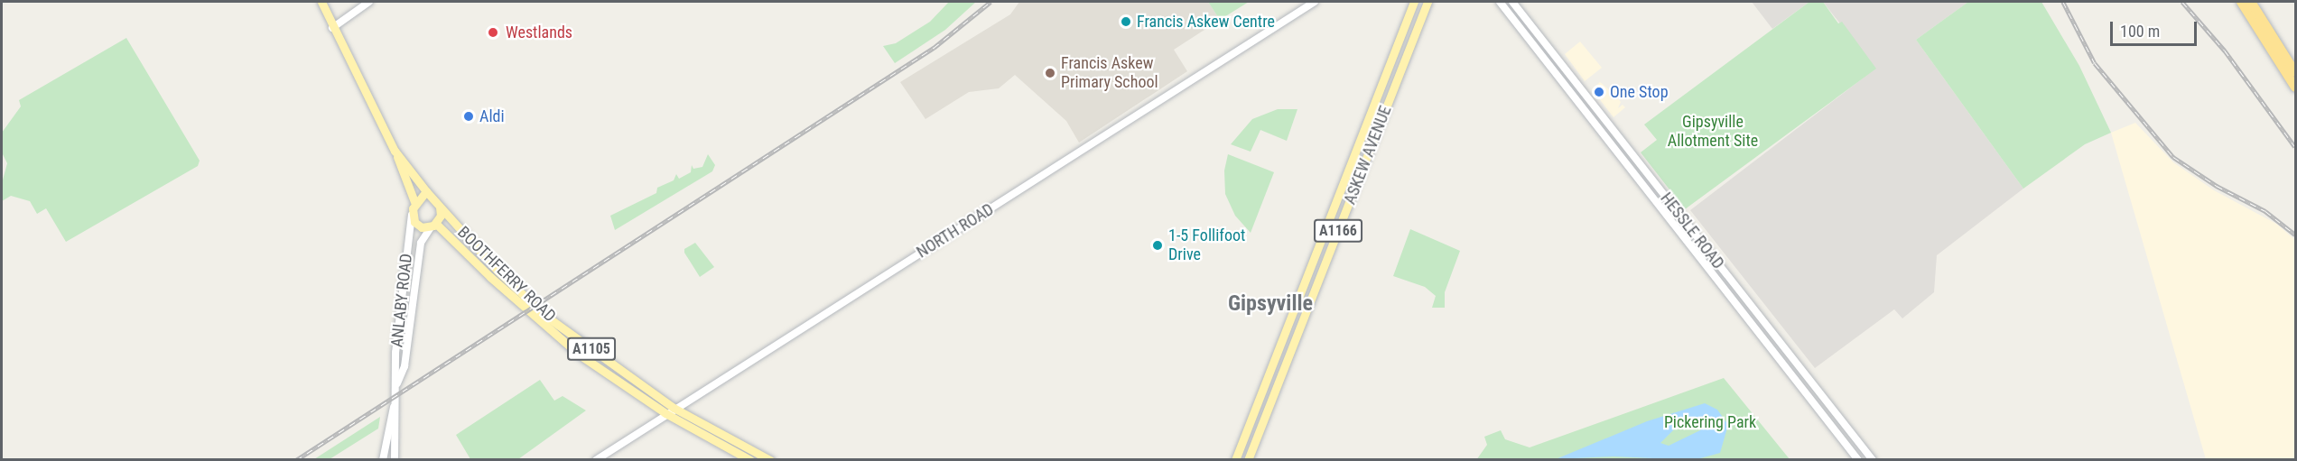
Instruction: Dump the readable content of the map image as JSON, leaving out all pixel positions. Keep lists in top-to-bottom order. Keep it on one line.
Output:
{"streets":{"main road":["ASKEW AVENUE","A1166","BOOTHFERRY ROAD","A1105"],"street":["NORTH ROAD","HESSLE ROAD","ANLABY ROAD"]},"crossings":[["NORTH ROAD","BOOTHFERRY ROAD"],["BOOTHFERRY ROAD","ANLABY ROAD"],["BOOTHFERRY ROAD","A1105"],["ANLABY ROAD","A1105"]],"districts":["Gipsyville"],"parks":["Gipsyville Allotment Site","Pickering Park"],"places":["Francis Askew Centre","Westlands","Francis Askew Primary School","One Stop","Aldi","1-5 Follifoot Drive"],"scale_bar":"100 m"}
